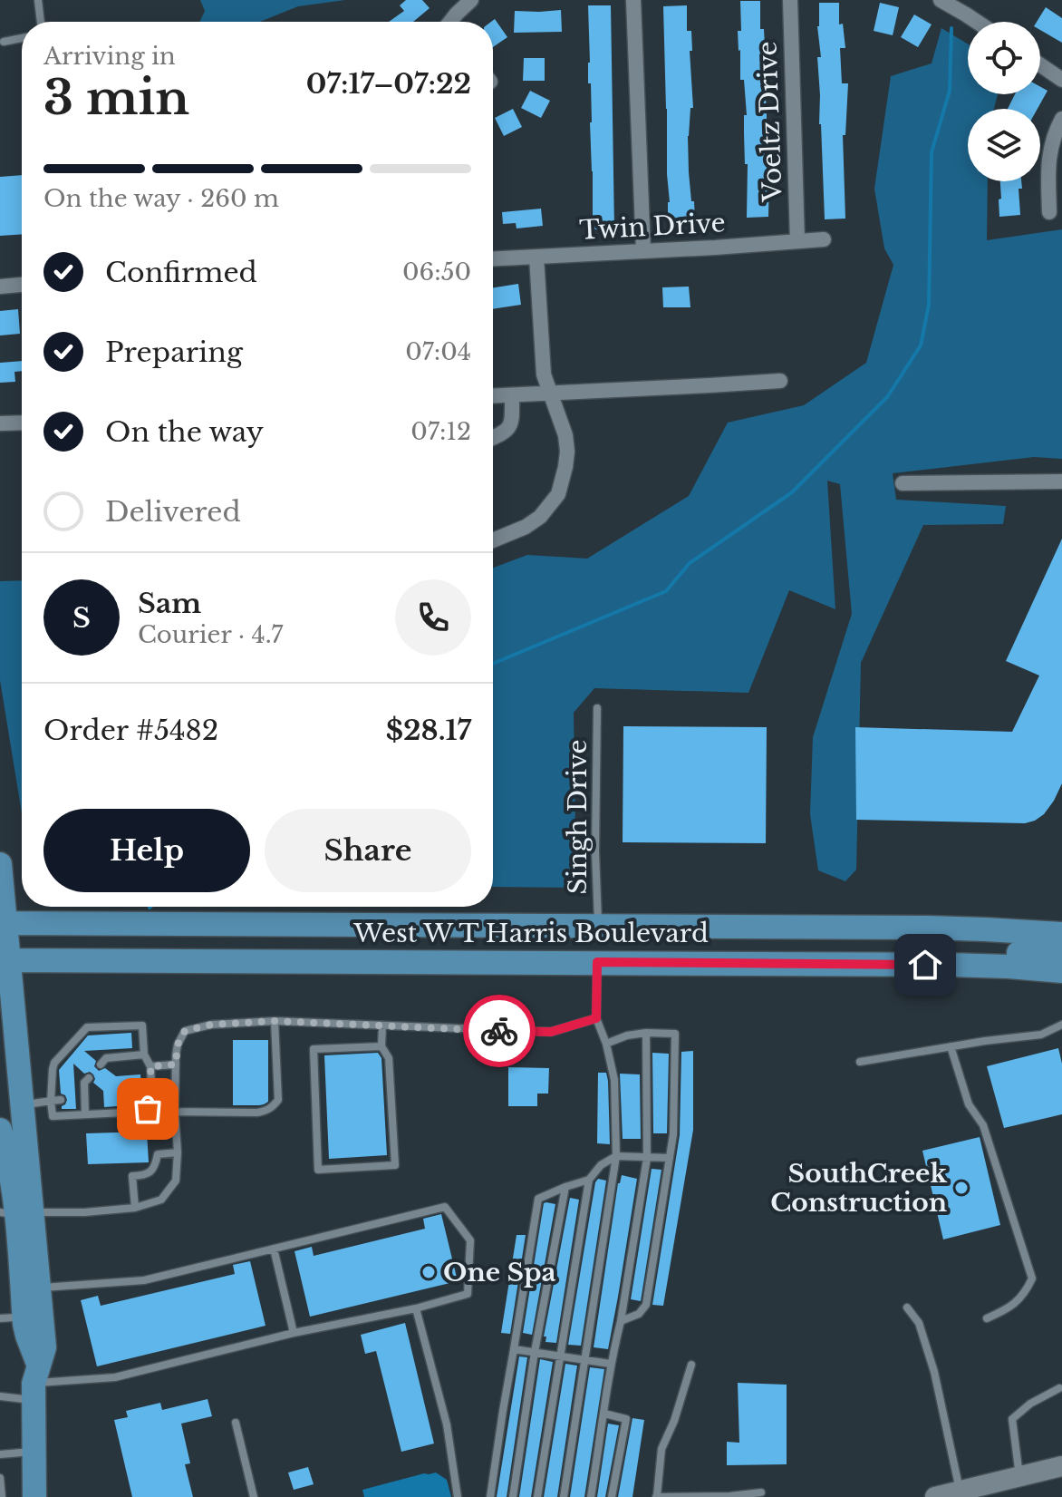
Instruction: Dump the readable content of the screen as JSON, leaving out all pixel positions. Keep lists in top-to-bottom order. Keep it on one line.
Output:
{"streets":{"main road":["West W T Harris Boulevard"],"street":["Voeltz Drive","Twin Drive"],"lane":["Singh Drive"]},"crossings":[["Voeltz Drive","Twin Drive"],["Singh Drive","West W T Harris Boulevard"]],"places":["SouthCreek Construction","One Spa"],"page":{"heading":["3 min","Arriving in","07:17–07:22"],"panel":["Sam","Courier · 4.7","Order #5482","$28.17"],"bar":"On the way · 260 m","list":[["Confirmed","06:50"],["Preparing","07:04"],["On the way","07:12"],"Delivered"],"round":"S","buttons":["Help","Share"]}}
